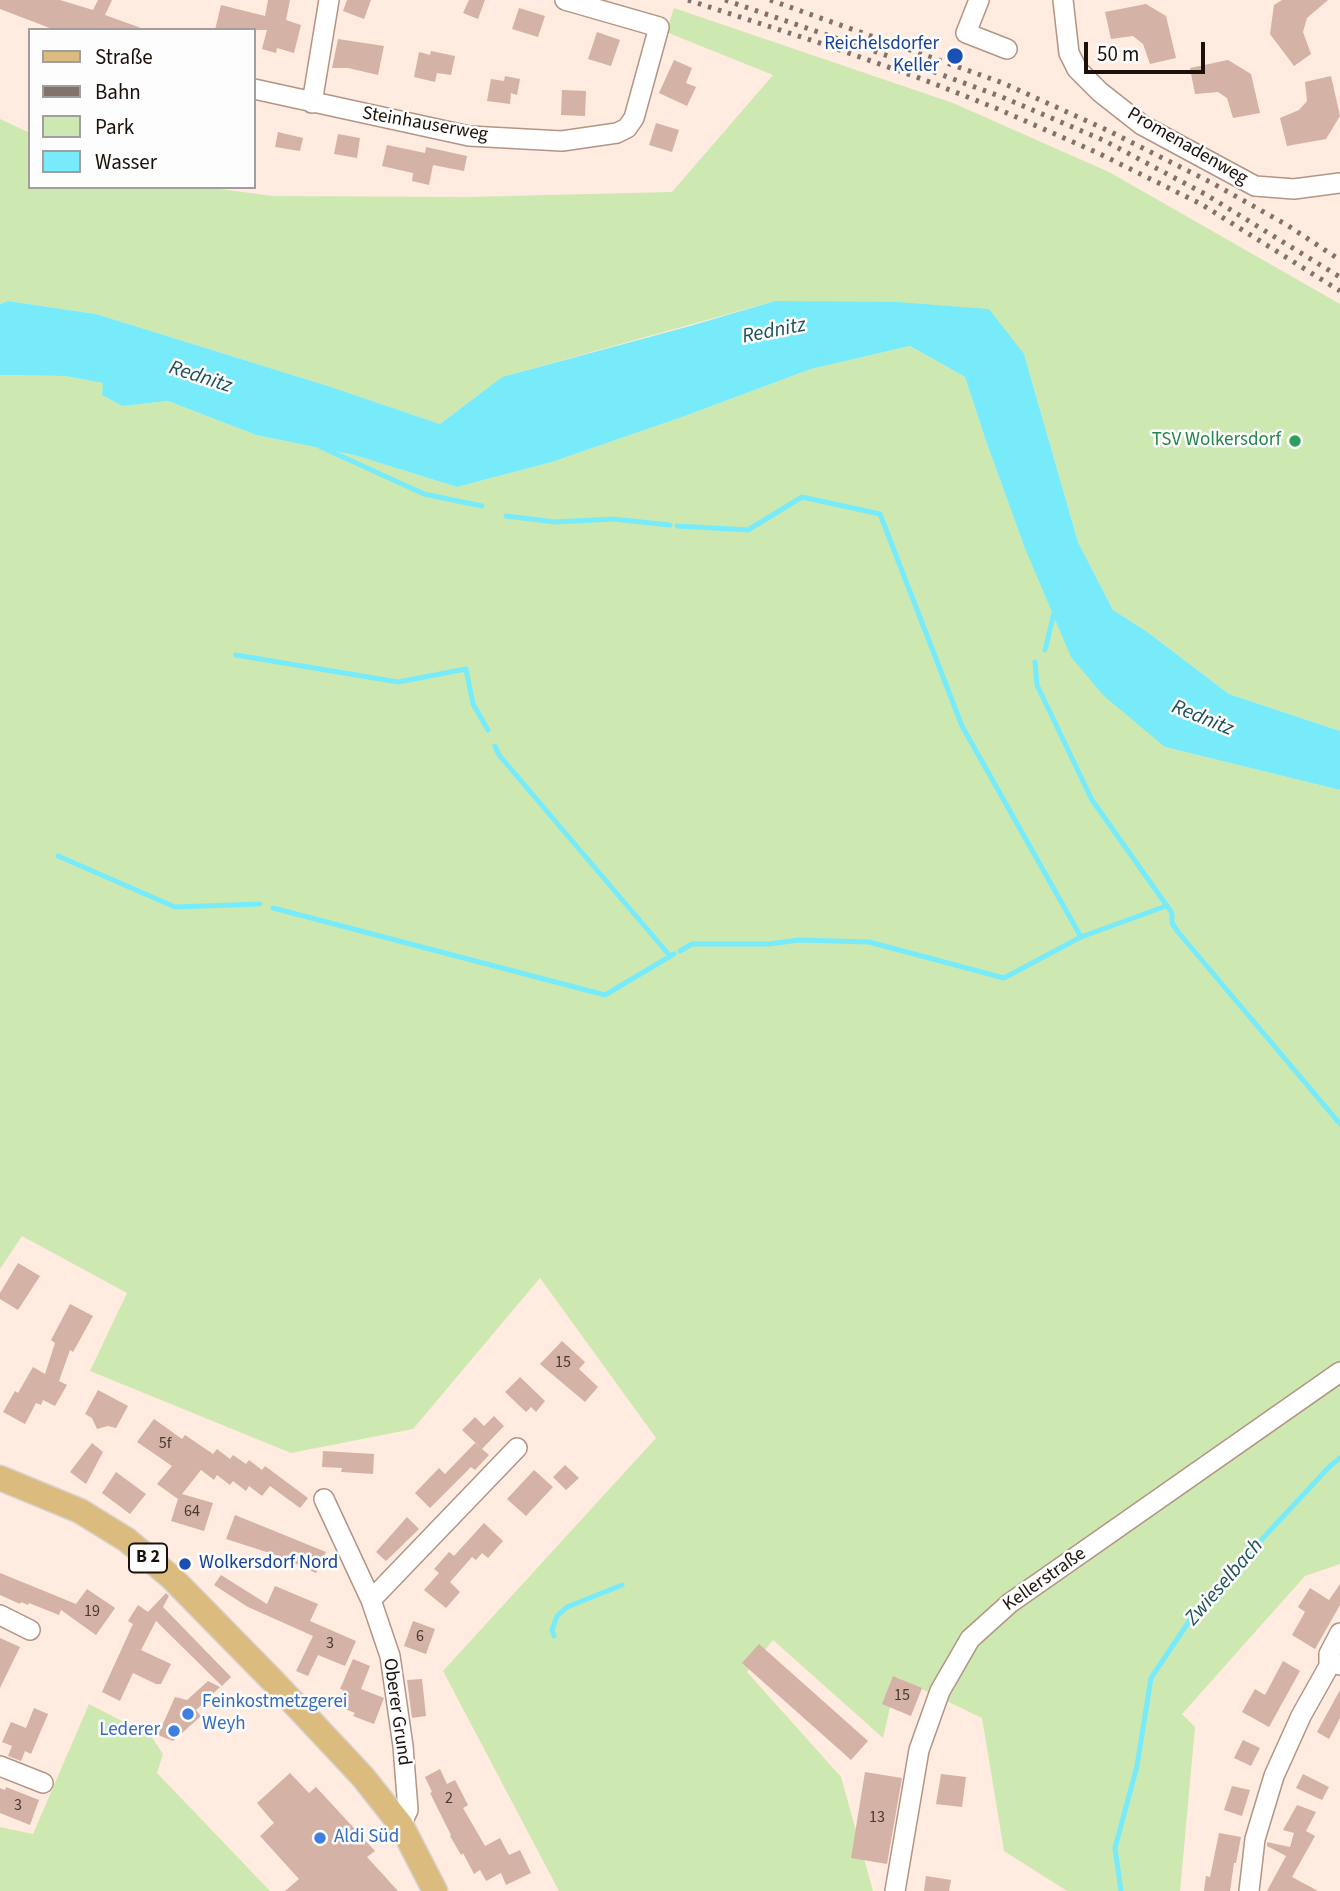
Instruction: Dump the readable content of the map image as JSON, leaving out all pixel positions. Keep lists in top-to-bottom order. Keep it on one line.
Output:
{"streets":{"main road":["B 2"],"street":["Steinhauserweg","Promenadenweg","Kellerstraße","Oberer Grund"]},"crossings":[["B 2","Oberer Grund"]],"water":["Rednitz","Zwieselbach"],"places":["Reichelsdorfer Keller","TSV Wolkersdorf","Wolkersdorf Nord","Feinkostmetzgerei Weyh","Lederer","Aldi Süd"],"house_numbers":["15","5f","64","19","6","3","15","2","3","13"],"legend":["Straße","Bahn","Park","Wasser"],"scale_bar":"50 m"}
